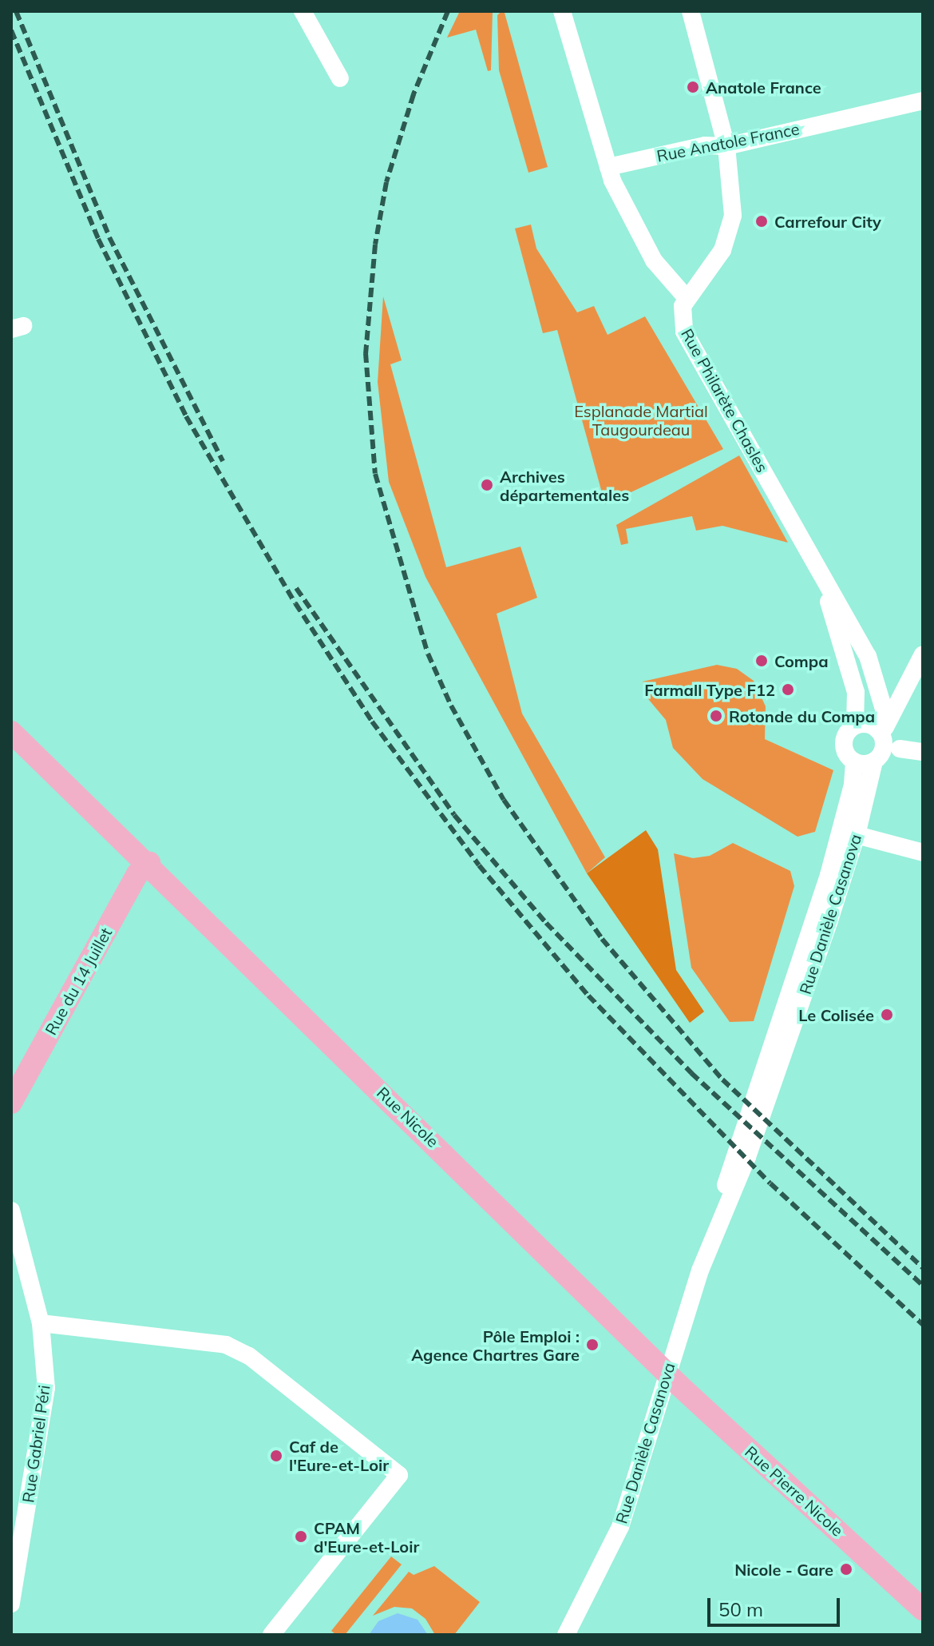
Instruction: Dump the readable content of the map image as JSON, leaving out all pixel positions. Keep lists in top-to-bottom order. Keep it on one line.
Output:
{"streets":{"main road":["Rue du 14 Juillet","Rue Nicole","Rue Pierre Nicole"],"street":["Rue Anatole France","Rue Philarète Chasles","Rue Danièle Casanova","Rue Gabriel Péri"]},"crossings":[["Rue Philarète Chasles","Rue Danièle Casanova"],["Rue Danièle Casanova","Rue Nicole"],["Rue Danièle Casanova","Rue Pierre Nicole"],["Rue du 14 Juillet","Rue Nicole"],["Rue Nicole","Rue Pierre Nicole"]],"parks":["Esplanade Martial Taugourdeau"],"places":["Anatole France","Carrefour City","Archives départementales","Compa","Farmall Type F12","Rotonde du Compa","Le Colisée","Pôle Emploi : Agence Chartres Gare","Caf de l'Eure-et-Loir","CPAM d'Eure-et-Loir","Nicole - Gare"],"scale_bar":"50 m"}
